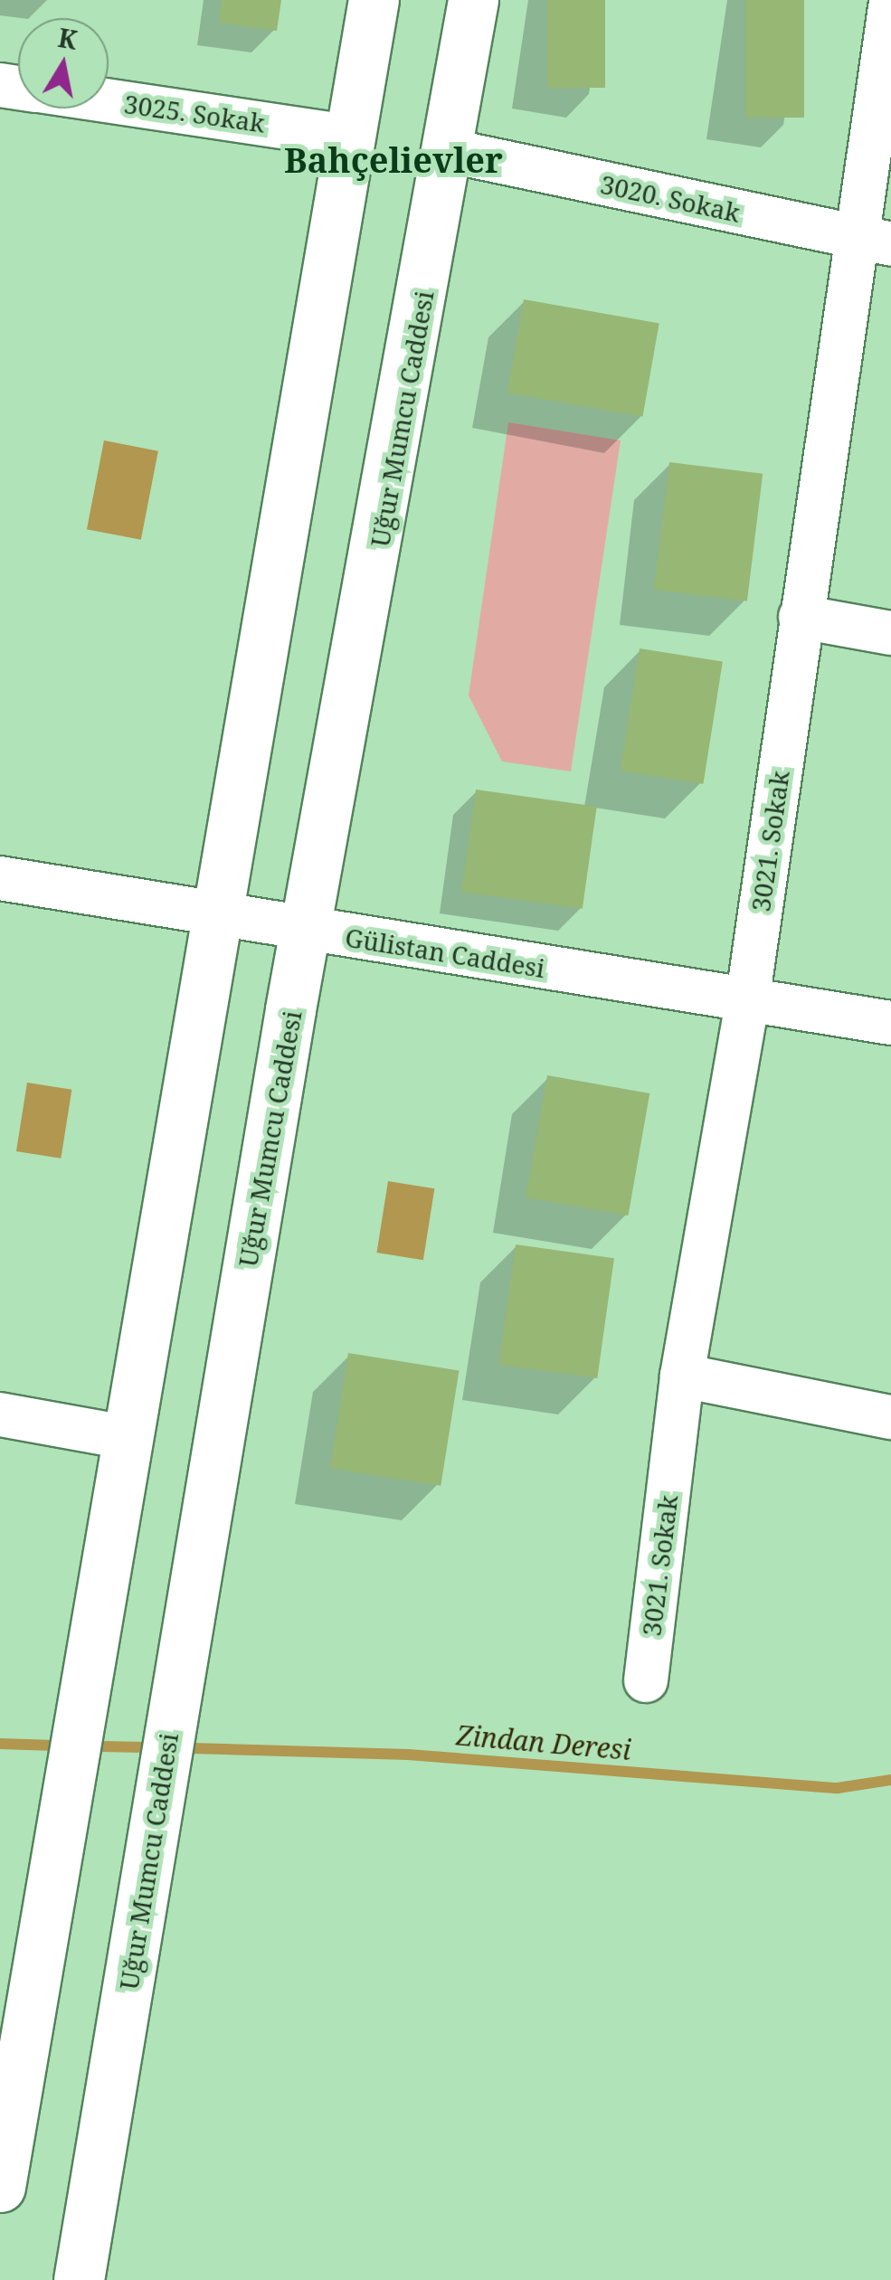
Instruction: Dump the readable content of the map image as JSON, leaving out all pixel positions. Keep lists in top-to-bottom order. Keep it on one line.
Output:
{"streets":{"main road":["Uğur Mumcu Caddesi"],"street":["3025. Sokak","3020. Sokak","3021. Sokak","Gülistan Caddesi"]},"crossings":[["3020. Sokak","Uğur Mumcu Caddesi"],["3020. Sokak","3021. Sokak"],["Uğur Mumcu Caddesi","Gülistan Caddesi"],["3021. Sokak","Gülistan Caddesi"]],"districts":["Bahçelievler"],"water":["Zindan Deresi"],"north":"top"}
